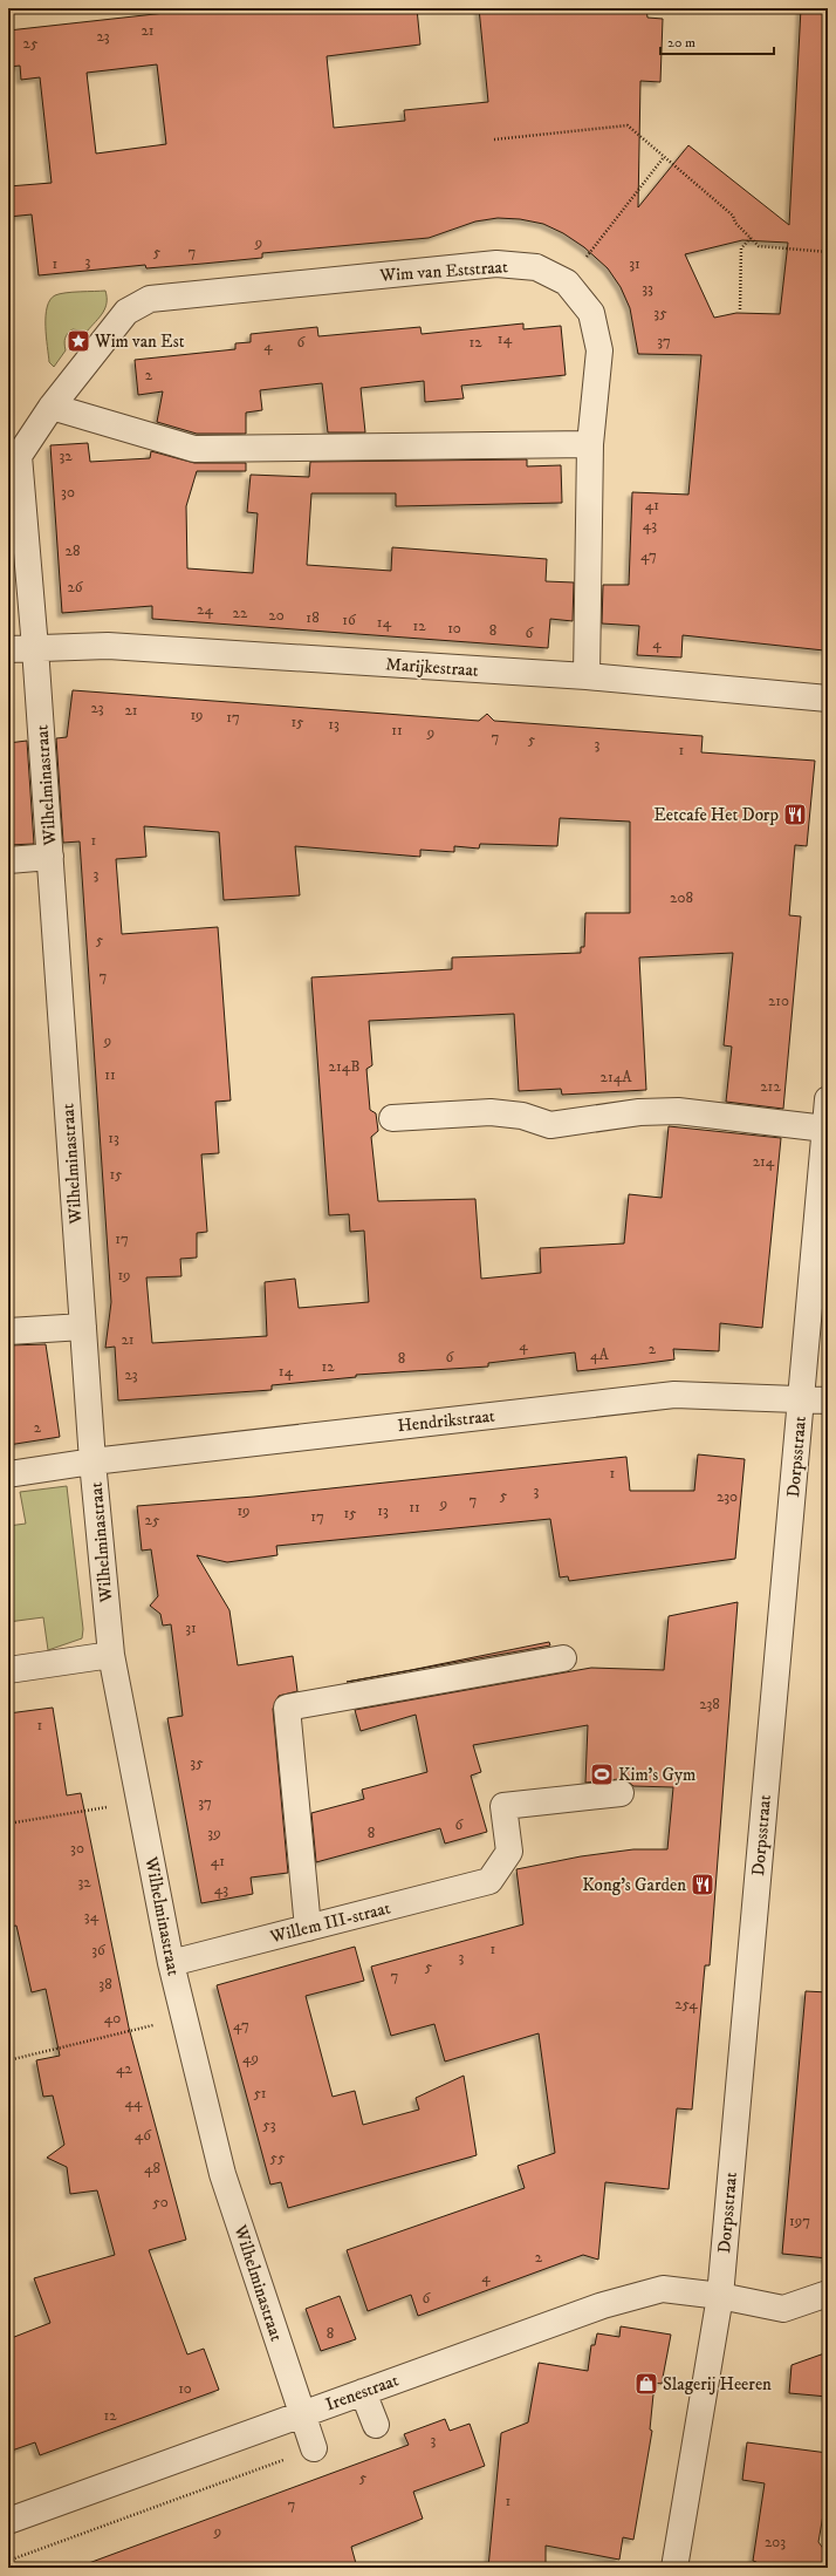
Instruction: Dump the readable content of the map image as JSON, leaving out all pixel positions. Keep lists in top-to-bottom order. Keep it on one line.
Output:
{"streets":{"street":["Wim van Eststraat","Marijkestraat","Wilhelminastraat","Hendrikstraat","Dorpsstraat","Willem III-straat","Irenestraat"]},"crossings":[["Wim van Eststraat","Marijkestraat"],["Marijkestraat","Wilhelminastraat"],["Wilhelminastraat","Hendrikstraat"],["Wilhelminastraat","Willem III-straat"],["Wilhelminastraat","Irenestraat"],["Hendrikstraat","Dorpsstraat"],["Dorpsstraat","Irenestraat"]],"places":{"place":["Wim van Est"],"restaurant":["Eetcafe Het Dorp","Kong's Garden"],"sports":["Kim's Gym"],"shop":["Slagerij Heeren"]},"house_numbers":["21","23","25","9","5","7","3","1","31","33","35","14","37","6","12","4","2","32","30","41","43","28","47","26","24","22","20","18","16","14","12","10","8","6","4","23","21","19","17","15","13","11","9","7","5","3","1","1","3","208","5","7","210","9","214B","11","214A","212","13","214","15","17","19","21","4","2","4A","6","8","12","14","23","2","1","3","5","230","7","9","11","19","13","15","17","25","31","238","1","35","37","6","39","8","30","41","32","43","34","1","36","3","5","7","38","254","40","47","49","42","51","44","53","46","55","48","50","197","2","4","6","8","10","12","3","5","1","7","9","203"],"scale_bar":"20 m"}
